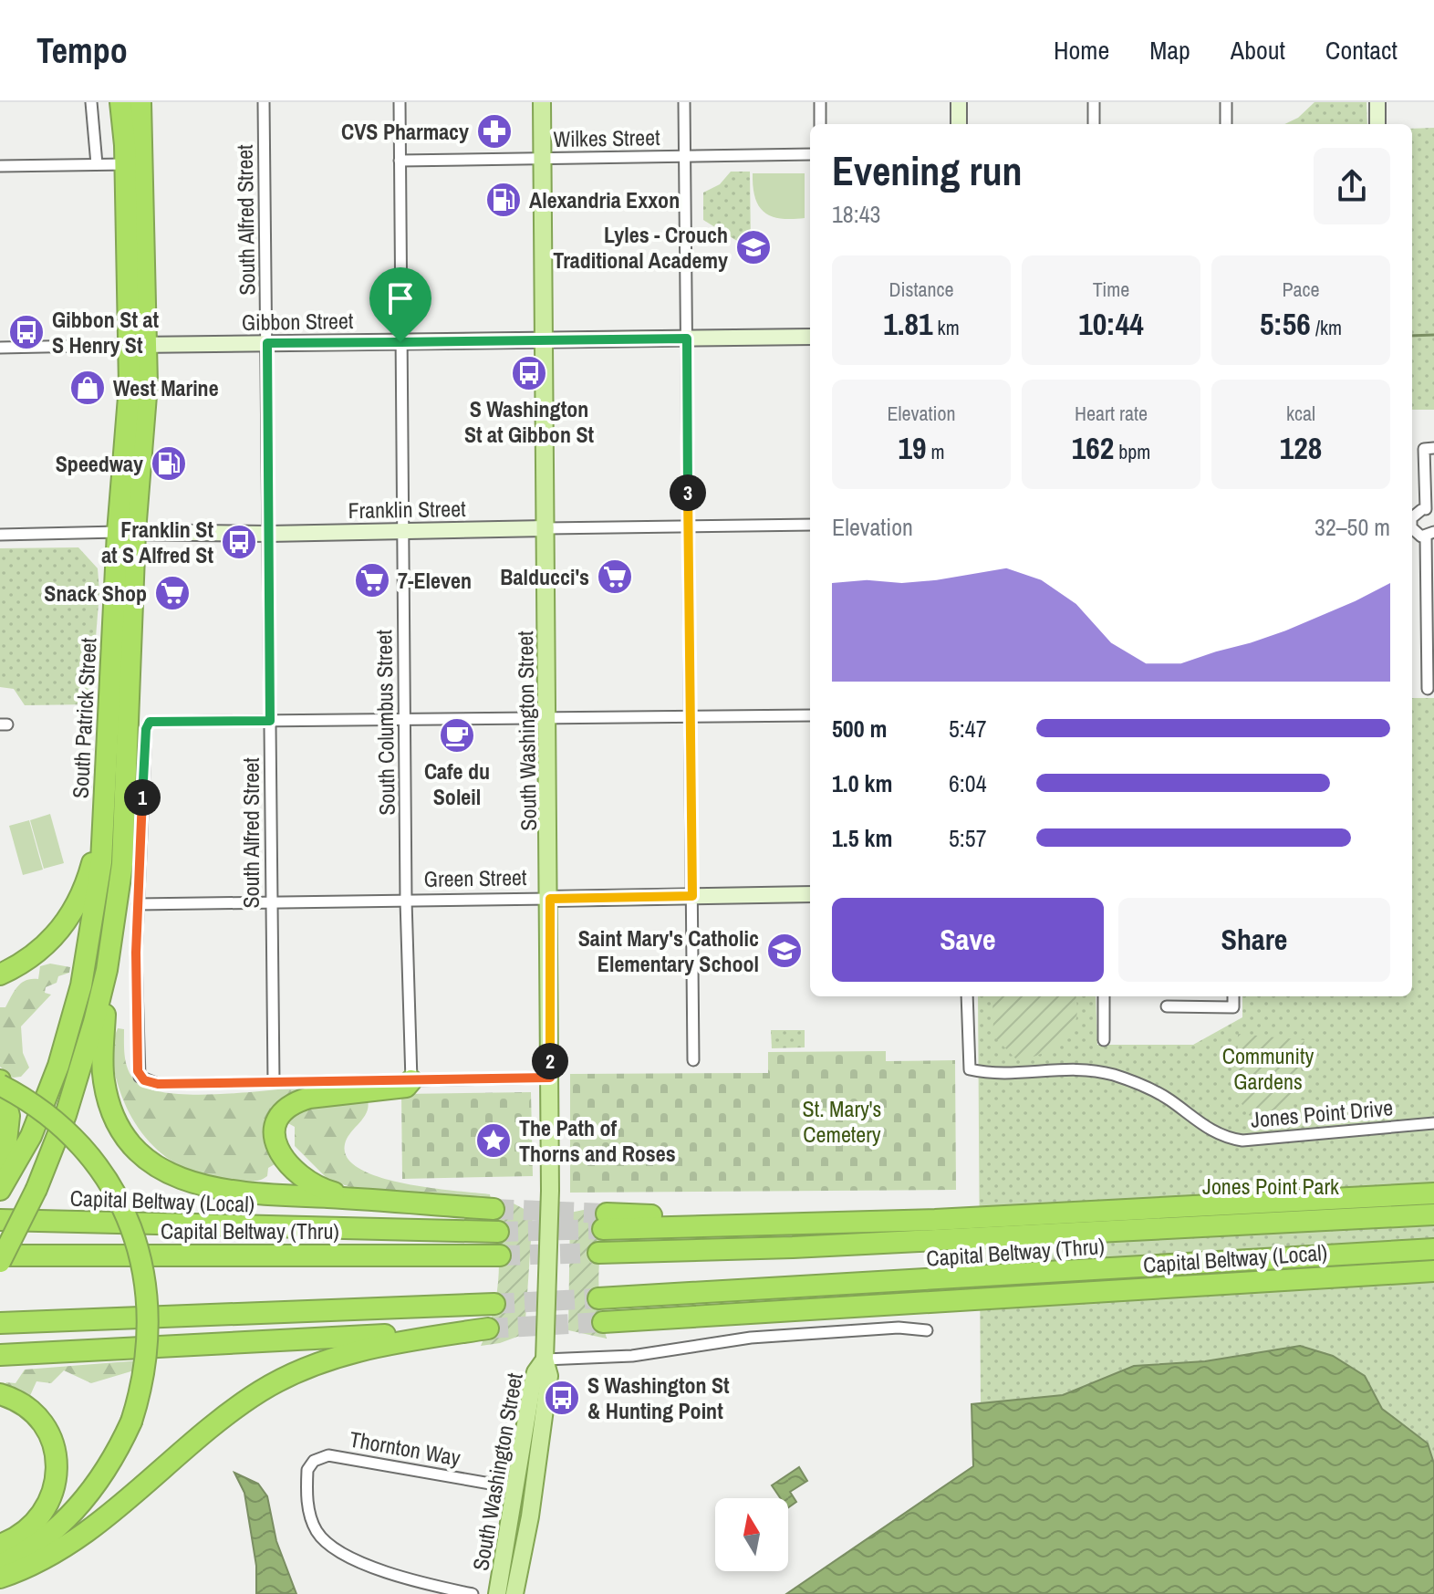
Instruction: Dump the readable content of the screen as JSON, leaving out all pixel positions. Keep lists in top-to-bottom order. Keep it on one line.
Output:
{"streets":{"highway":["South Patrick Street","Capital Beltway (Local)","Capital Beltway (Thru)"],"main road":["Gibbon Street","Franklin Street","South Washington Street","Green Street"],"street":["Wilkes Street","South Alfred Street","South Columbus Street","Jones Point Drive","Thornton Way"]},"crossings":[["Wilkes Street","South Columbus Street"],["Wilkes Street","South Washington Street"],["South Alfred Street","Gibbon Street"],["South Alfred Street","Franklin Street"],["South Alfred Street","Green Street"],["Gibbon Street","South Patrick Street"],["Gibbon Street","South Columbus Street"],["Gibbon Street","South Washington Street"],["Franklin Street","South Patrick Street"],["Franklin Street","South Columbus Street"],["Franklin Street","South Washington Street"],["South Columbus Street","Green Street"],["South Washington Street","Green Street"],["South Washington Street","Thornton Way"]],"parks":["Community Gardens","St. Mary's Cemetery","Jones Point Park"],"places":{"pharmacy":["CVS Pharmacy"],"fuel station":["Alexandria Exxon","Speedway"],"school or university":["Lyles - Crouch Traditional Academy","Saint Mary's Catholic Elementary School"],"bus stop":["Gibbon St at S Henry St","S Washington St at Gibbon St","Franklin St at S Alfred St","S Washington St & Hunting Point"],"shop":["West Marine"],"supermarket":["Balducci's","7-Eleven","Snack Shop"],"cafe":["Cafe du Soleil"],"place":["The Path of Thorns and Roses"]},"north":"top","page":{"header":"Tempo","nav":["Home","Map","About","Contact"],"heading":["Evening run","18:43"],"stats":[["Distance","1.81 km"],["Time","10:44"],["Pace","5:56 /km"],["Elevation","19 m"],["Heart rate","162 bpm"],["kcal","128"]],"pins":["3","1","2"],"chart":["Elevation","32–50 m"],"list":[{"name":"500 m","note":"5:47"},{"name":"1.0 km","note":"6:04"},{"name":"1.5 km","note":"5:57"}],"buttons":["Save","Share"]}}
